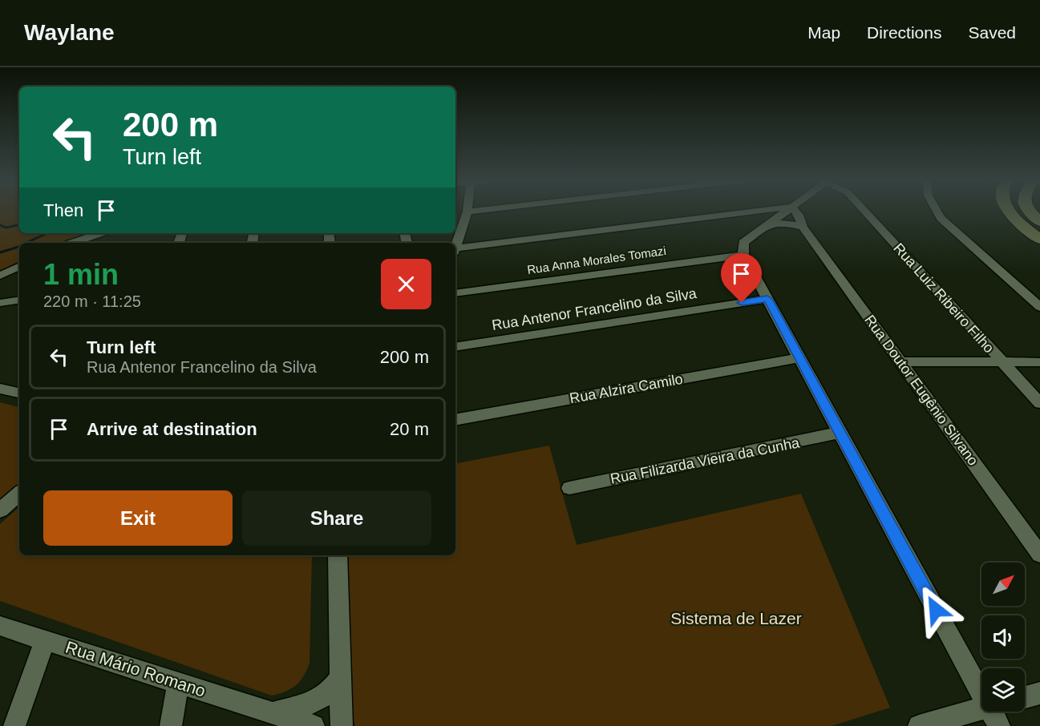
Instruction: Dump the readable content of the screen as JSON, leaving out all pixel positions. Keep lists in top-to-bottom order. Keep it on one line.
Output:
{"streets":{"street":["Rua Anna Morales Tomazi","Rua Luiz Ribeiro Filho","Rua Antenor Francelino da Silva","Rua Alzira Camilo","Rua Doutor Eugênio Silvano","Rua Filizarda Vieira da Cunha","Rua Mário Romano"]},"parks":["Sistema de Lazer"],"north":"top right","page":{"header":"Waylane","nav":["Map","Directions","Saved"],"turn":["200 m","Turn left"],"then":"Then","heading":["1 min","220 m · 11:25"],"list":[{"name":"Turn left","note":"Rua Antenor Francelino da Silva","value":"200 m"},{"name":"Arrive at destination","value":"20 m"}],"buttons":["Exit","Share"]}}
